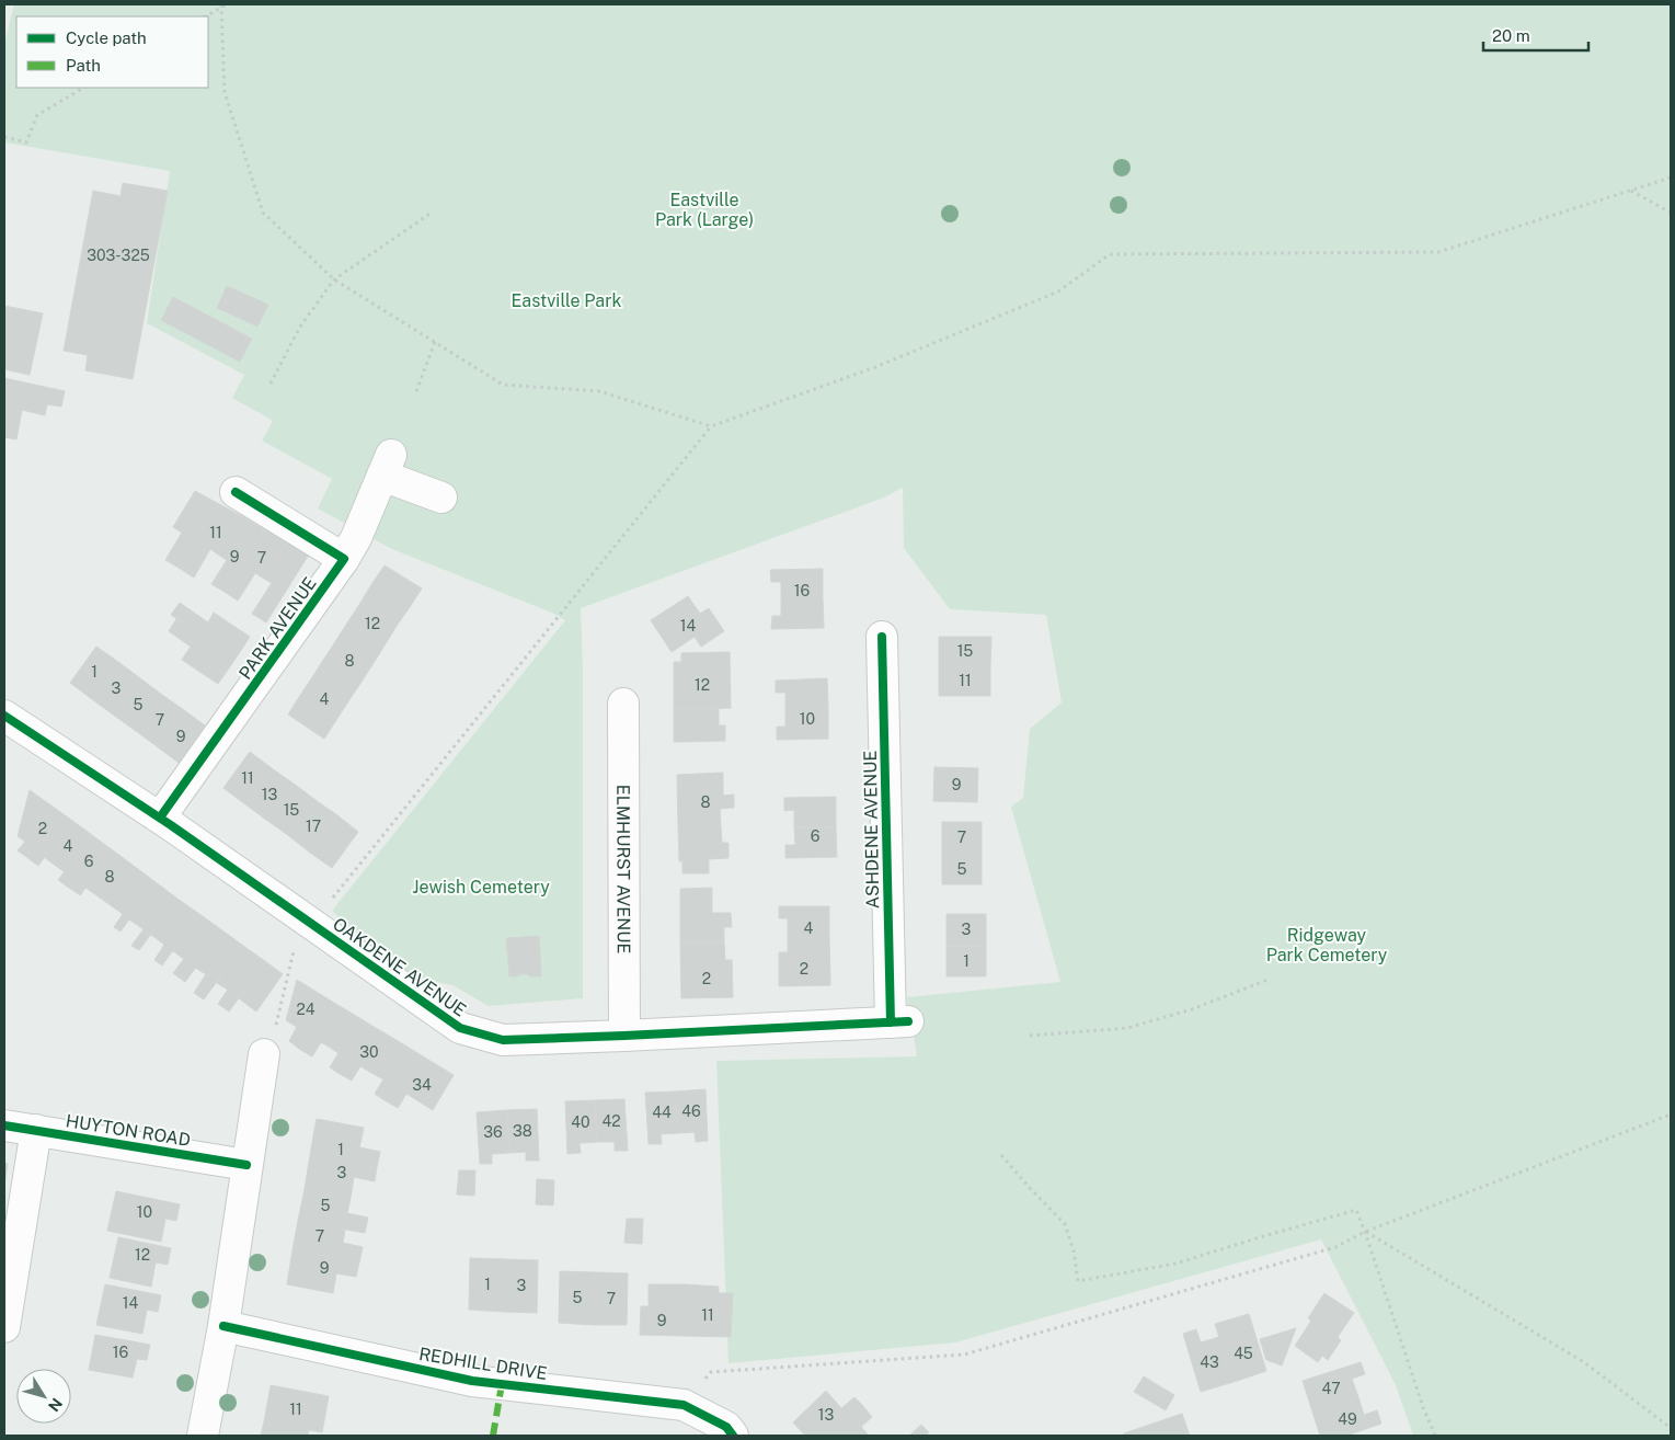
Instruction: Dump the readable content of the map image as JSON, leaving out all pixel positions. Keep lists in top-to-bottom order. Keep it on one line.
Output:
{"streets":{"street":["PARK AVENUE","ASHDENE AVENUE","ELMHURST AVENUE","OAKDENE AVENUE","HUYTON ROAD","REDHILL DRIVE"]},"crossings":[["PARK AVENUE","OAKDENE AVENUE"],["ASHDENE AVENUE","OAKDENE AVENUE"],["ELMHURST AVENUE","OAKDENE AVENUE"]],"parks":["Eastville Park (Large)","Eastville Park","Jewish Cemetery","Ridgeway Park Cemetery"],"house_numbers":["303-325","11","9","7","16","12","14","15","8","1","11","12","3","4","5","10","7","9","11","9","13","8","15","17","2","6","7","4","6","5","8","4","3","1","2","2","24","30","34","46","44","42","40","38","36","1","3","5","10","7","12","9","1","3","5","7","14","11","9","16","45","43","47","11","13","49"],"legend":["Cycle path","Path"],"scale_bar":"20 m","north":"bottom right"}
